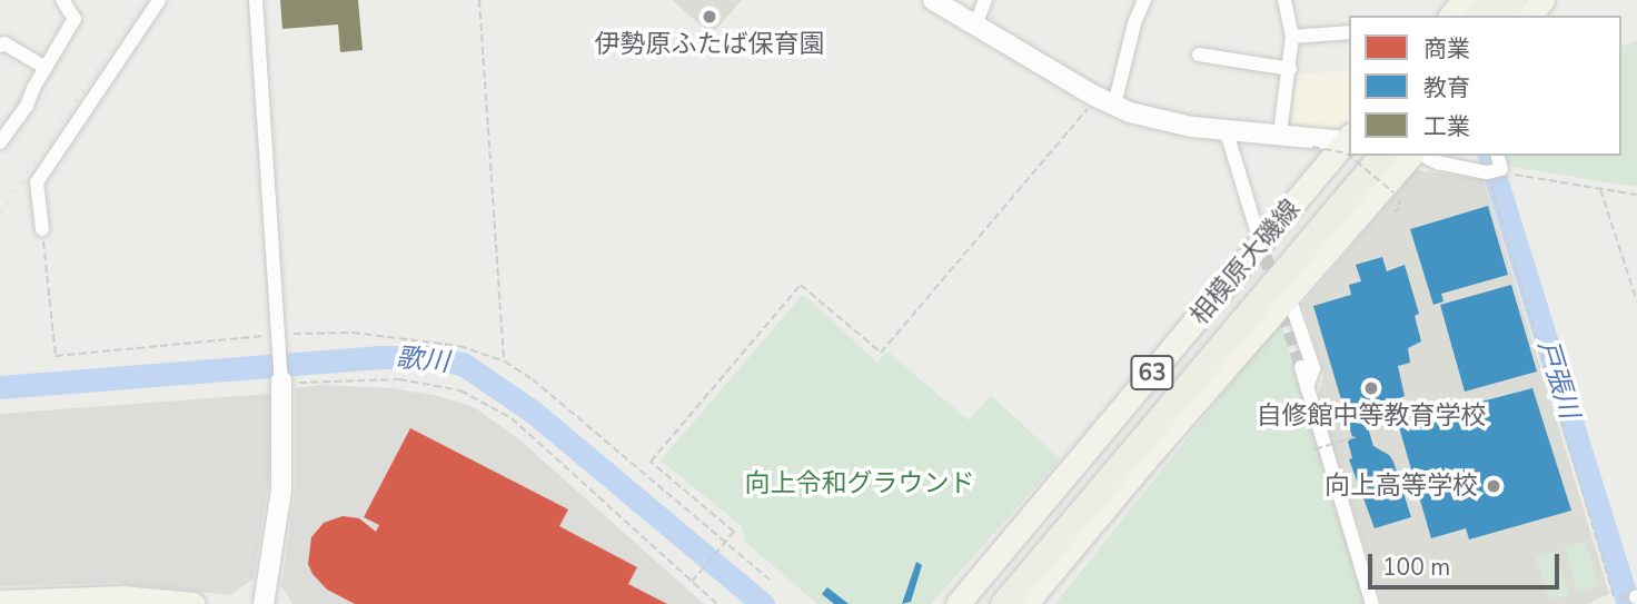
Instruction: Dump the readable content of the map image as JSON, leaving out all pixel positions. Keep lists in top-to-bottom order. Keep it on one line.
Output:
{"streets":{"main road":["相模原大磯線","63"]},"water":["歌川","戸張川"],"parks":["向上令和グラウンド"],"places":["伊勢原ふたば保育園","自修館中等教育学校","向上高等学校"],"legend":["商業","教育","工業"],"scale_bar":"100 m"}
